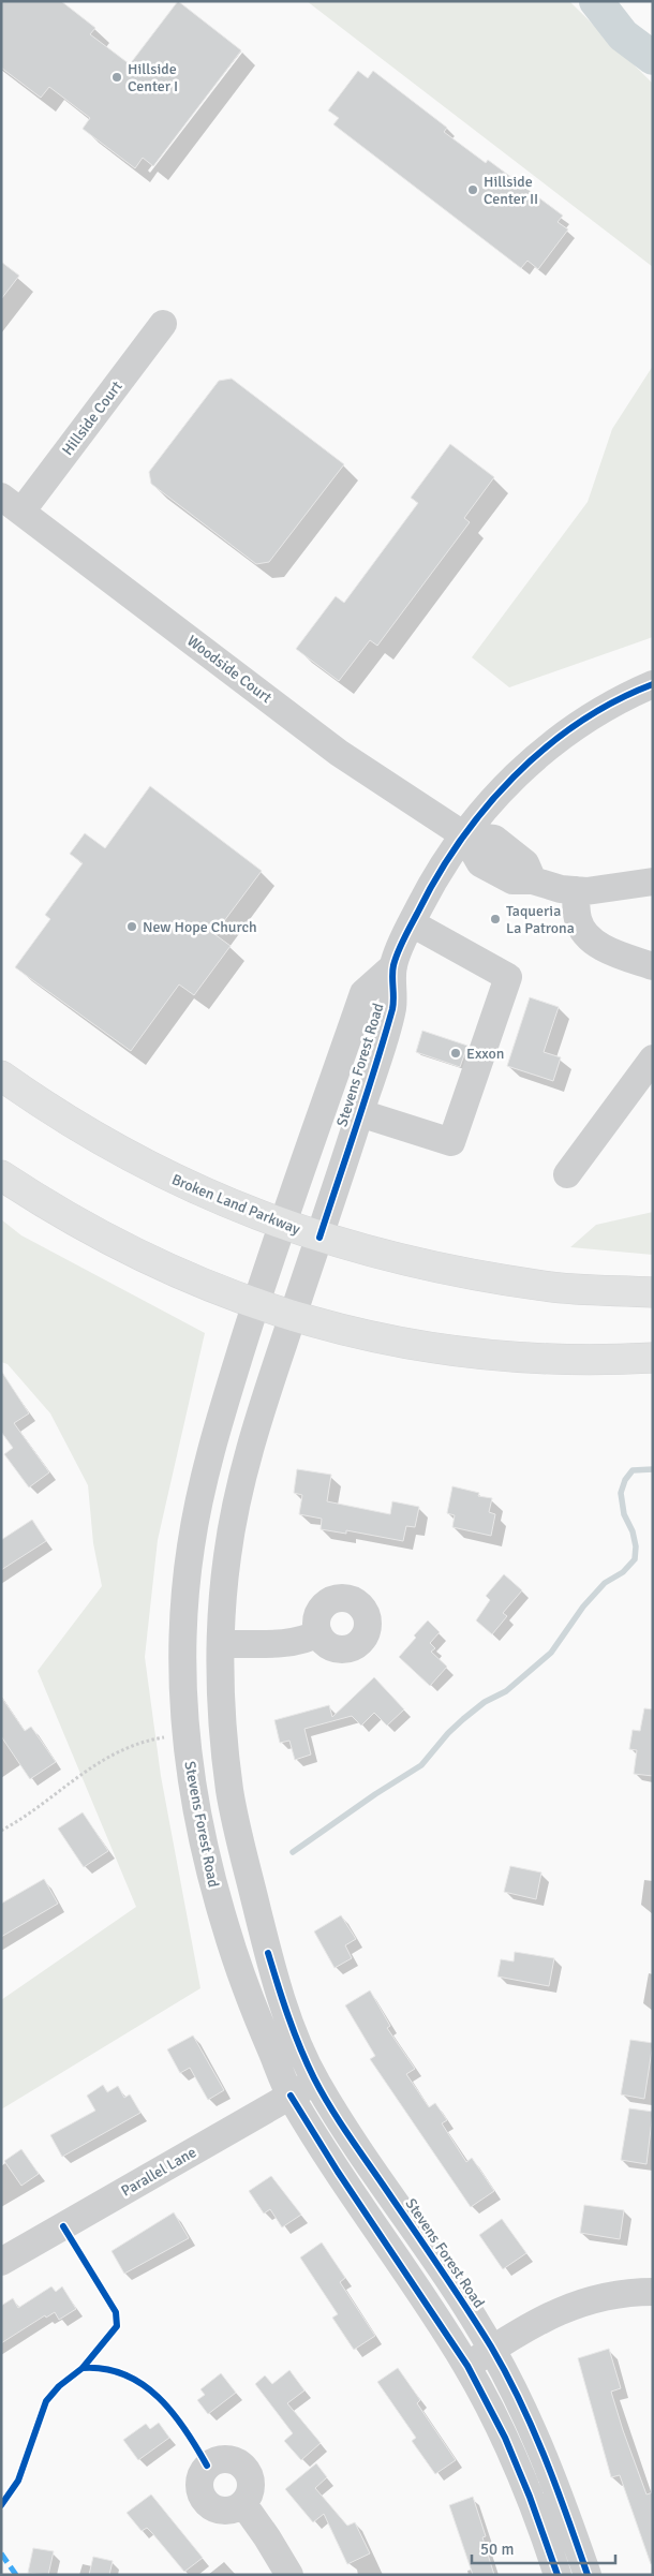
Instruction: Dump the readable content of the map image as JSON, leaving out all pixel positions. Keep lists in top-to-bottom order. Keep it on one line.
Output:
{"streets":{"main road":["Broken Land Parkway"],"street":["Hillside Court","Woodside Court","Stevens Forest Road","Parallel Lane"]},"crossings":[["Hillside Court","Woodside Court"],["Woodside Court","Stevens Forest Road"],["Stevens Forest Road","Broken Land Parkway"],["Stevens Forest Road","Parallel Lane"]],"places":["Hillside Center I","Hillside Center II","Taqueria La Patrona","New Hope Church","Exxon"],"scale_bar":"50 m"}
